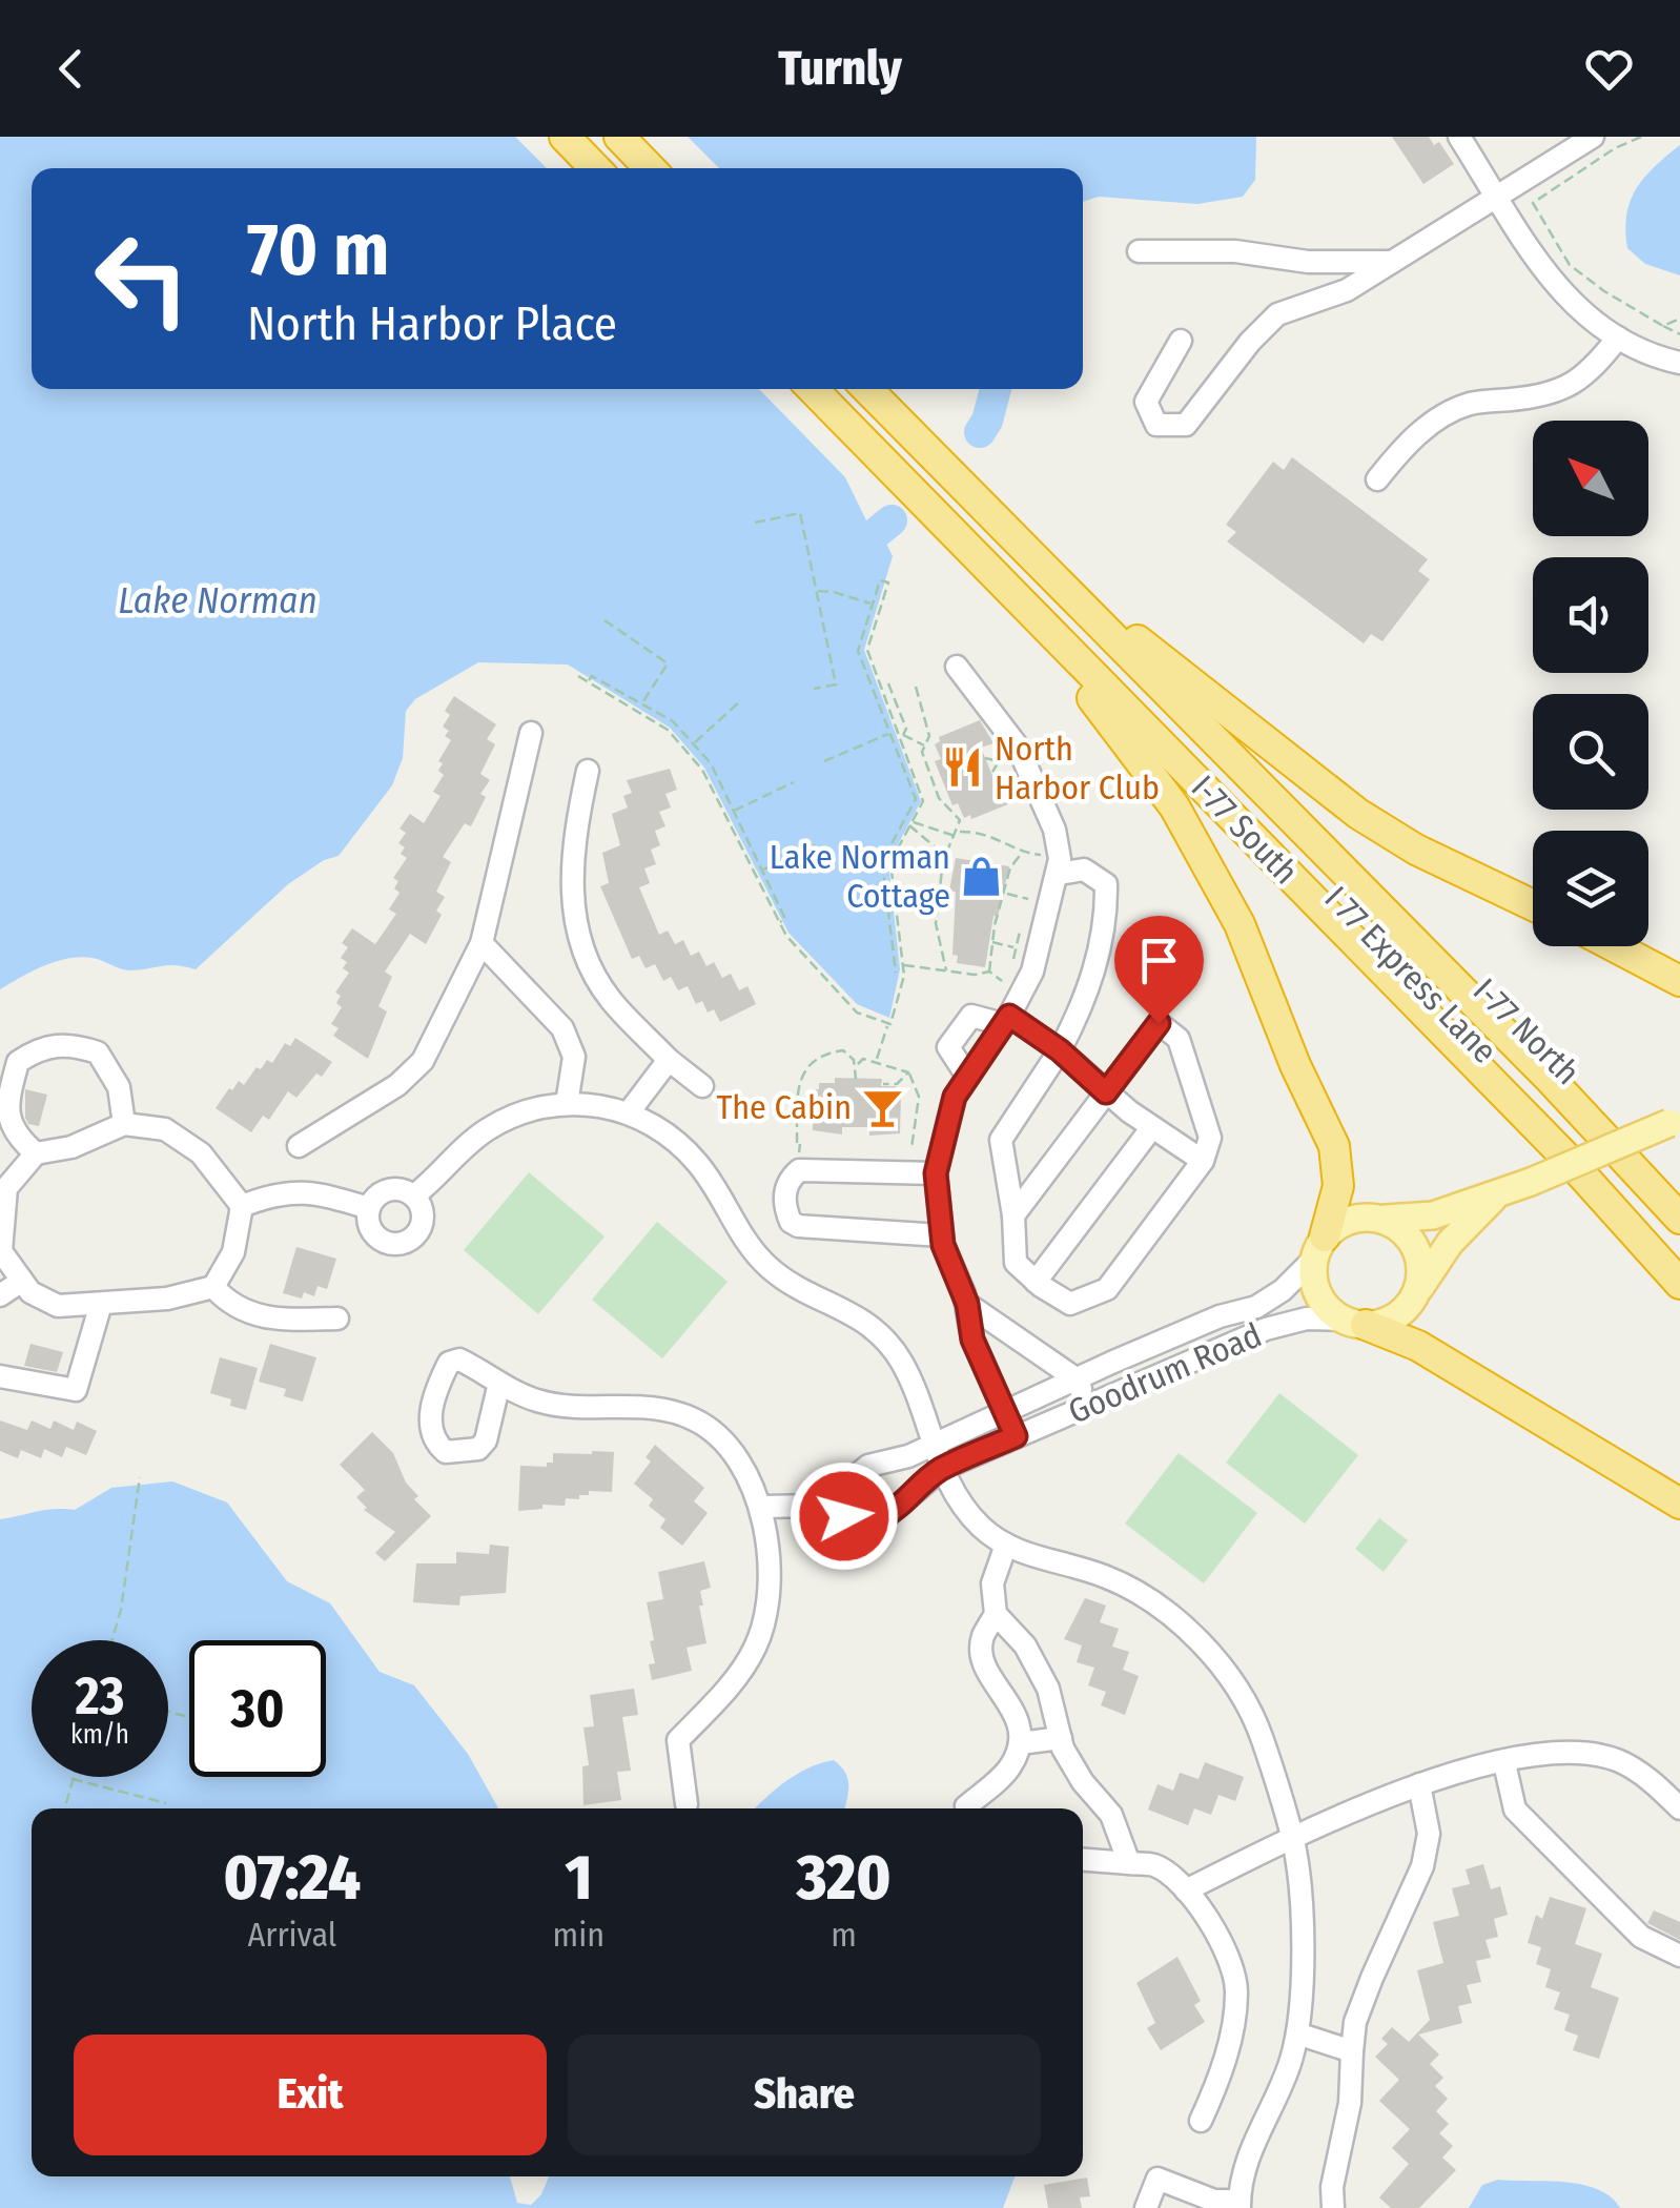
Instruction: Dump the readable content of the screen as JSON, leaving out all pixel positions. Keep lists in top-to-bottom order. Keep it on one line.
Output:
{"streets":{"highway":["I-77 South","I 77 Express Lane","I-77 North"],"street":["Goodrum Road"]},"water":["Lake Norman"],"places":{"restaurant":["North Harbor Club"],"shop":["Lake Norman Cottage"],"bar":["The Cabin"]},"north":"top left","page":{"header":"Turnly","turn":["70 m","North Harbor Place"],"speed":"23 km/h","limit":"30","eta":["07:24","Arrival","1","min","320","m"],"buttons":["Exit","Share"]}}
